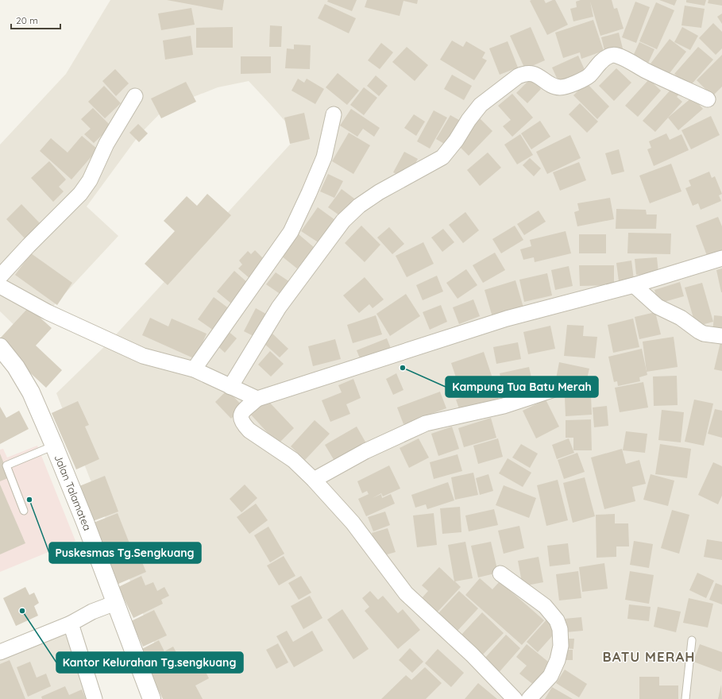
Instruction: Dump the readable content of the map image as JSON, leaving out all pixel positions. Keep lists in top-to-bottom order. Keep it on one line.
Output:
{"streets":{"street":["Jalan Talamatea"]},"districts":["BATU MERAH"],"places":["Kampung Tua Batu Merah","Puskesmas Tg.Sengkuang","Kantor Kelurahan Tg.sengkuang"],"scale_bar":"20 m"}
